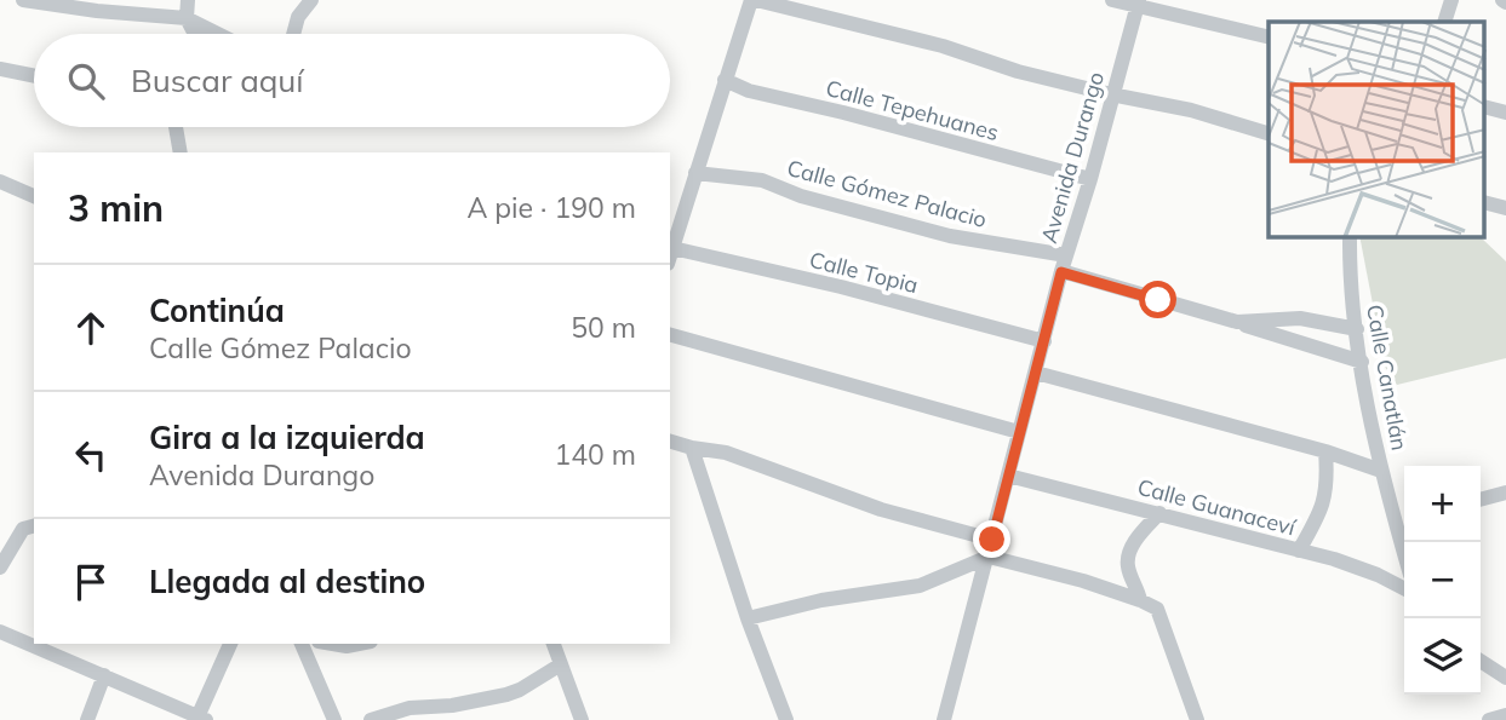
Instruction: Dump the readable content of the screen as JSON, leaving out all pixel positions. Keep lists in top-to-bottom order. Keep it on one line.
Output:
{"streets":{"street":["Calle Tepehuanes","Avenida Durango","Calle Gómez Palacio","Calle Topia","Calle Canatlán","Calle Guanaceví"]},"crossings":[["Calle Tepehuanes","Avenida Durango"],["Avenida Durango","Calle Gómez Palacio"],["Avenida Durango","Calle Topia"],["Avenida Durango","Calle Guanaceví"]],"page":{"search":"Buscar aquí","heading":["3 min","A pie · 190 m"],"list":[["Continúa","Calle Gómez Palacio","50 m"],["Gira a la izquierda","Avenida Durango","140 m"],"Llegada al destino"],"map_buttons":["+","−"]}}
